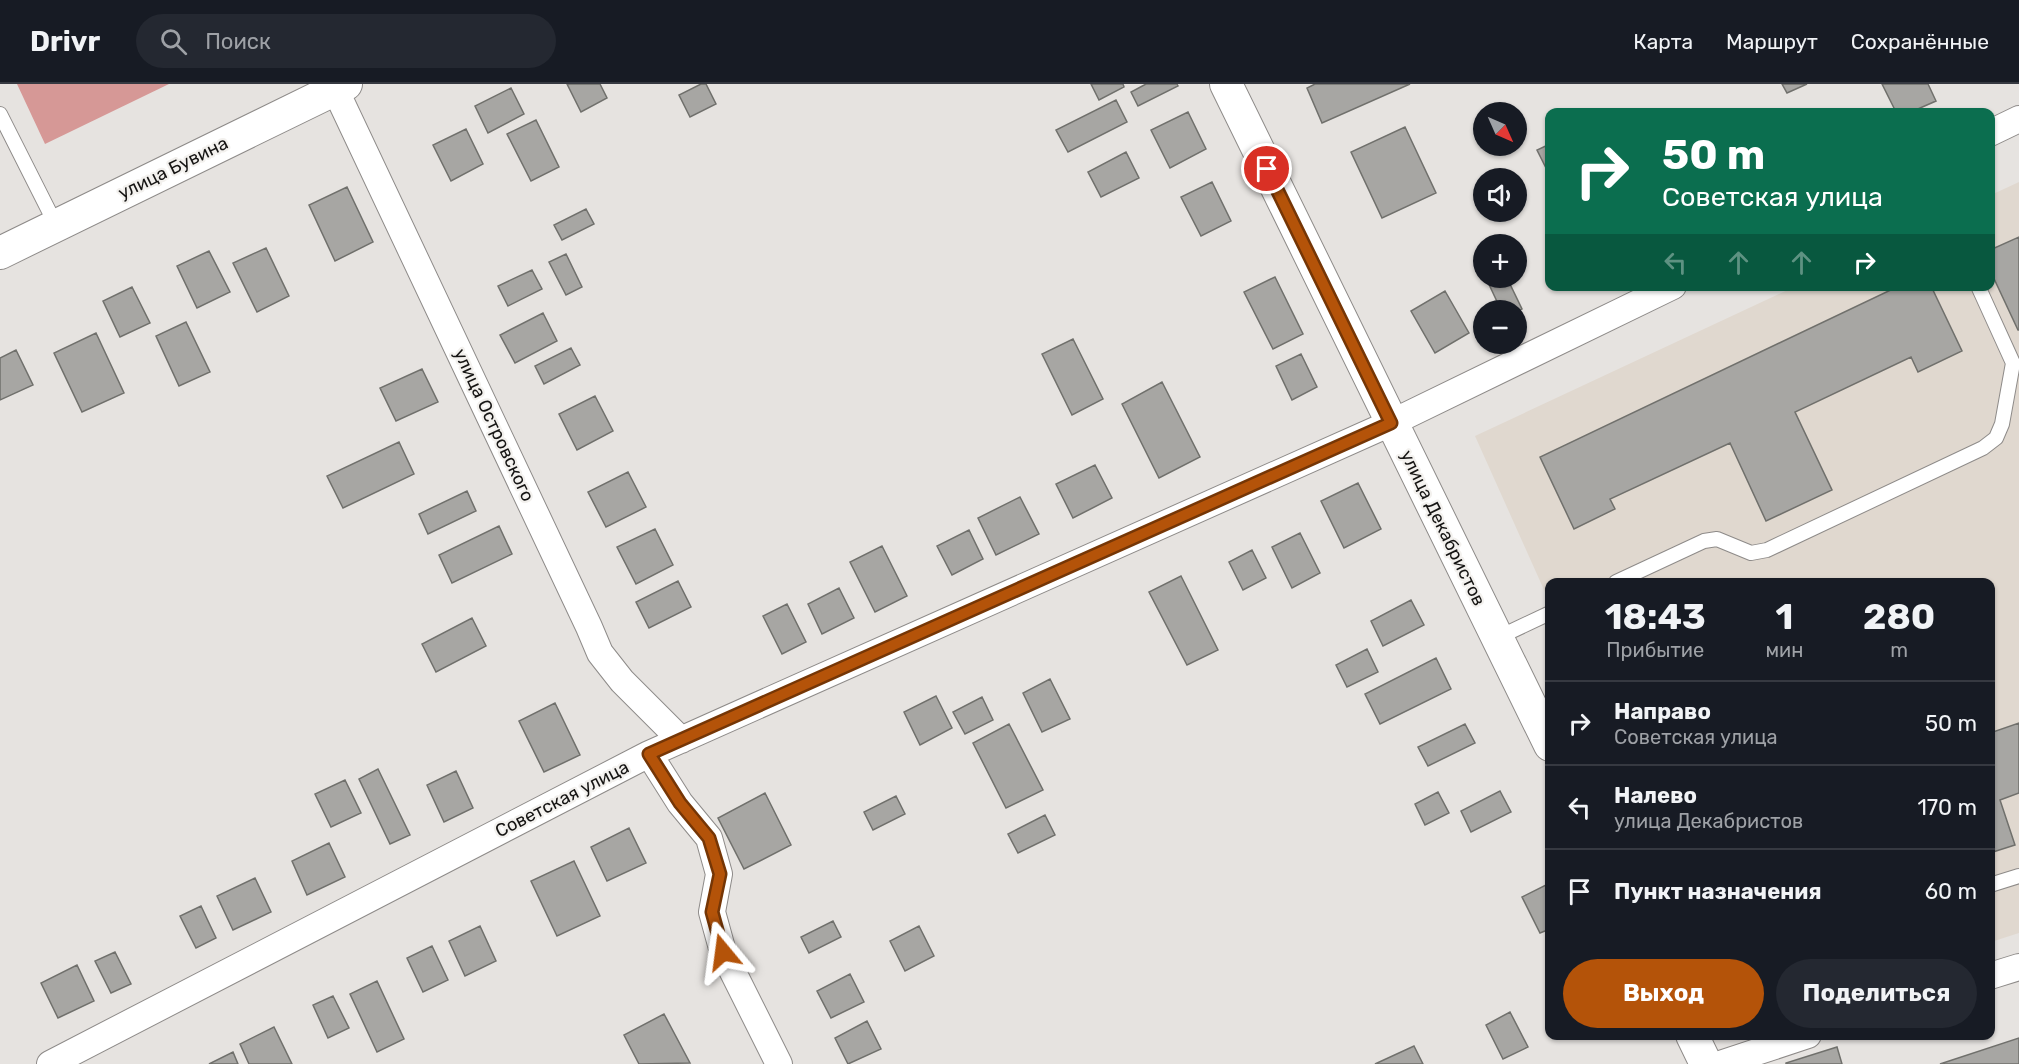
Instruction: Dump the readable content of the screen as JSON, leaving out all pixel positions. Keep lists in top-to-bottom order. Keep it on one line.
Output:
{"streets":{"street":["улица Бувина","улица Островского","улица Декабристов","Советская улица"]},"crossings":[["улица Бувина","улица Островского"],["улица Островского","Советская улица"],["улица Декабристов","Советская улица"]],"north":"bottom right","page":{"header":"Drivr","search":"Поиск","nav":["Карта","Маршрут","Сохранённые"],"map_buttons":["+","−"],"turn":["50 m","Советская улица"],"eta":["18:43","Прибытие","1","мин","280","m"],"list":[{"name":"Направо","note":"Советская улица","value":"50 m"},{"name":"Налево","note":"улица Декабристов","value":"170 m"},{"name":"Пункт назначения","value":"60 m"}],"buttons":["Выход","Поделиться"]}}
